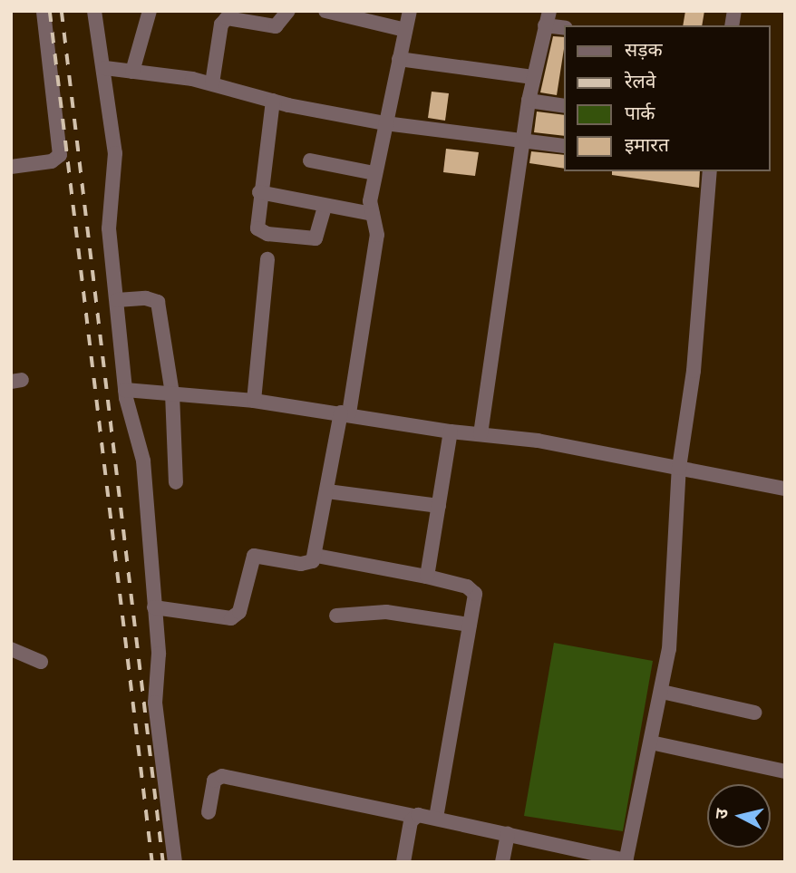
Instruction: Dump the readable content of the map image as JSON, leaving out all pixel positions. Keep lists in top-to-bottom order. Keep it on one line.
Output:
{"legend":["सड़क","रेलवे","पार्क","इमारत"],"north":"left"}
